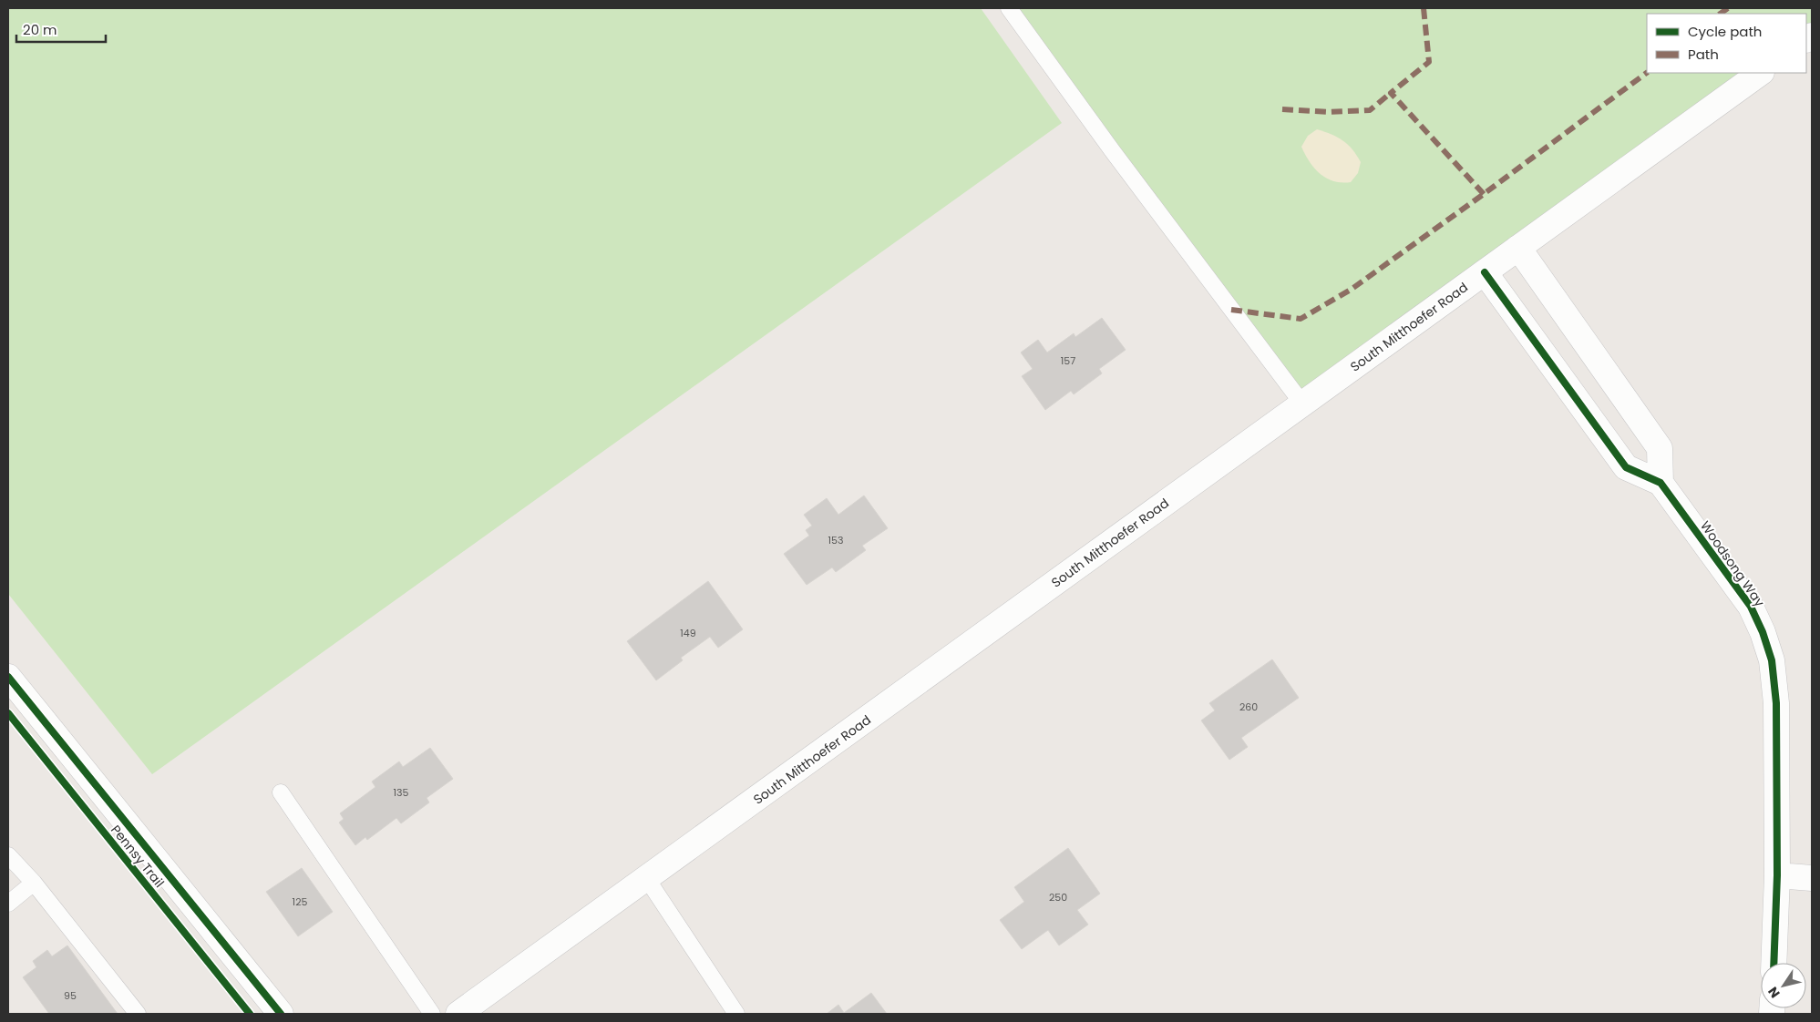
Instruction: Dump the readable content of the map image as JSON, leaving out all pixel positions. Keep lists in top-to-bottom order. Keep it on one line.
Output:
{"streets":{"main road":["South Mitthoefer Road","Woodsong Way"],"cycle path":["Pennsy Trail"]},"crossings":[["South Mitthoefer Road","Woodsong Way"]],"house_numbers":["157","153","149","260","135","250","125","95"],"legend":["Cycle path","Path"],"scale_bar":"20 m","north":"bottom left"}
